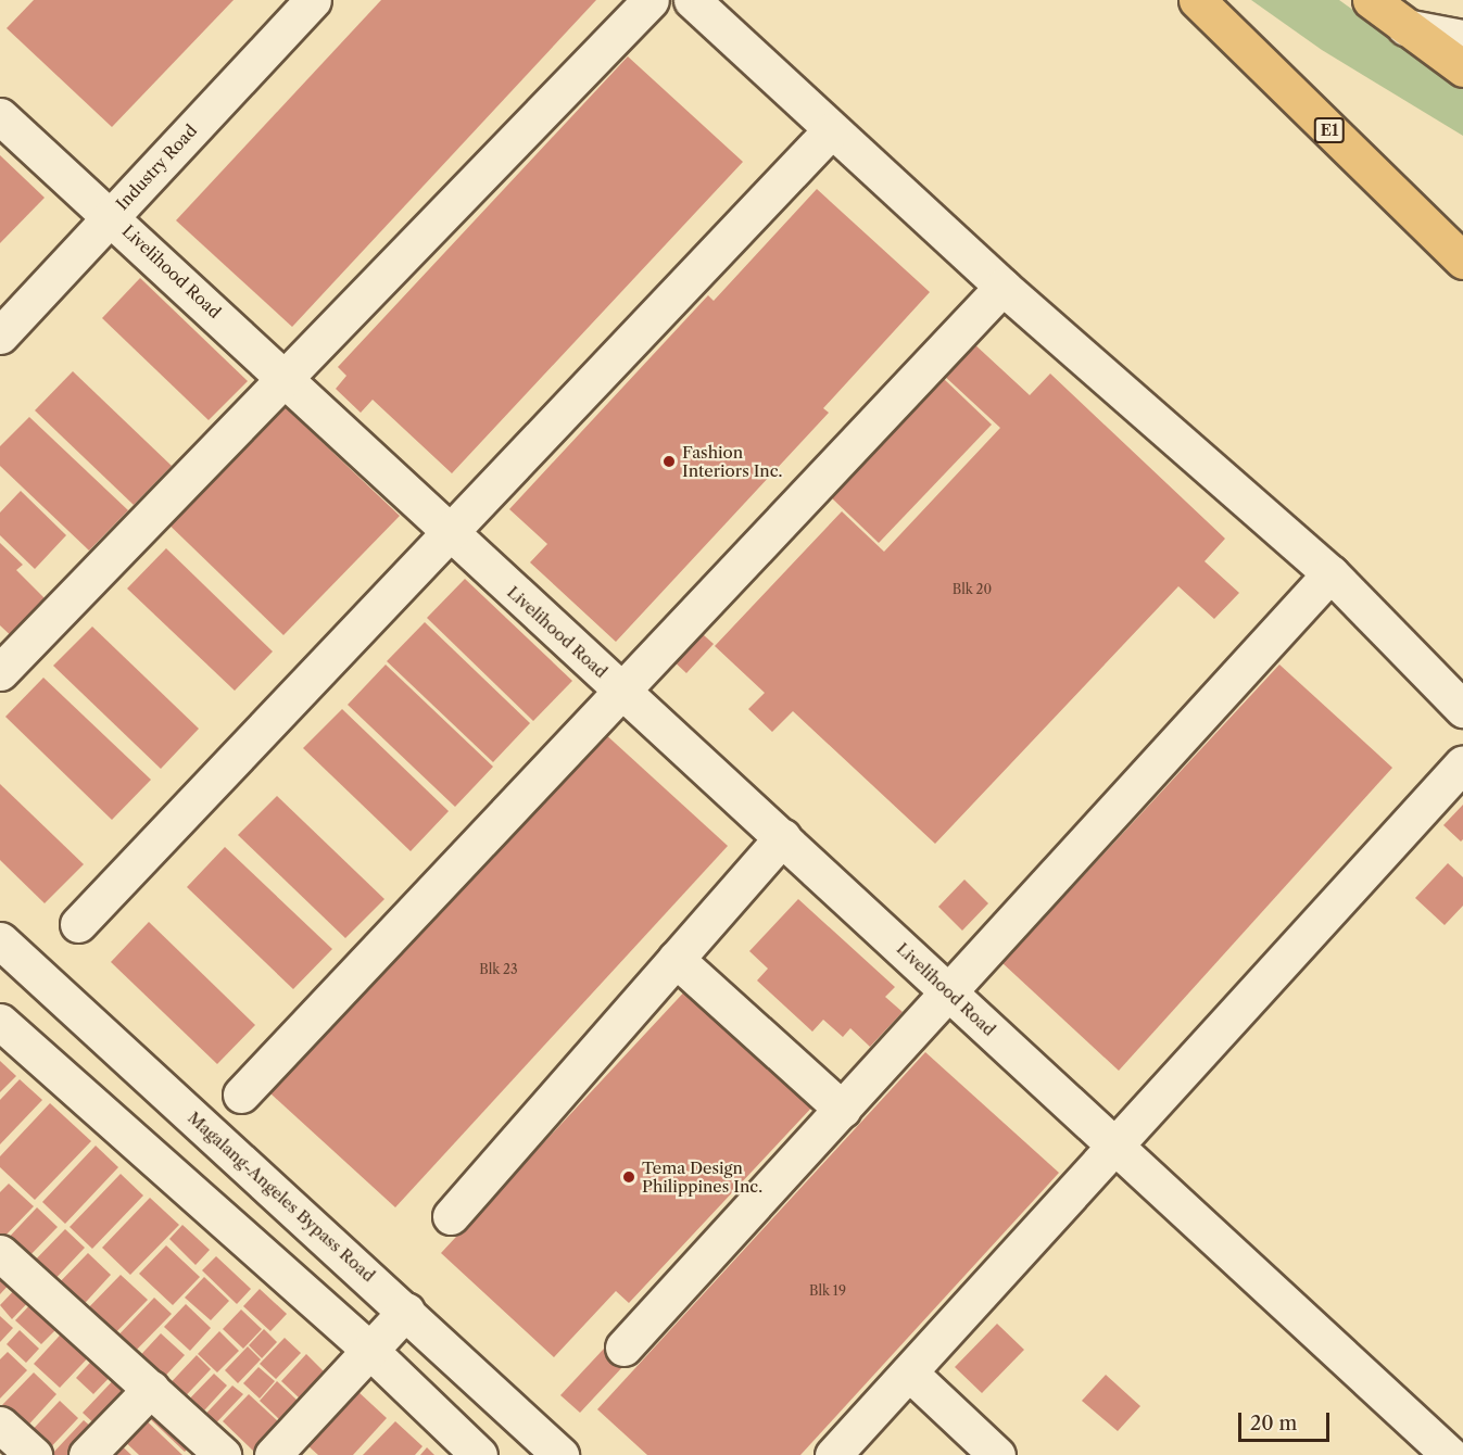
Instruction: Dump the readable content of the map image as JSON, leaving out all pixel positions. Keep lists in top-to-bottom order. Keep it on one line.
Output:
{"streets":{"highway":["E1"],"street":["Industry Road","Livelihood Road","Magalang-Angeles Bypass Road"]},"crossings":[["Industry Road","Livelihood Road"]],"places":["Fashion Interiors Inc.","Tema Design Philippines Inc."],"house_numbers":["Blk 20","Blk 23","Blk 19"],"scale_bar":"20 m"}
